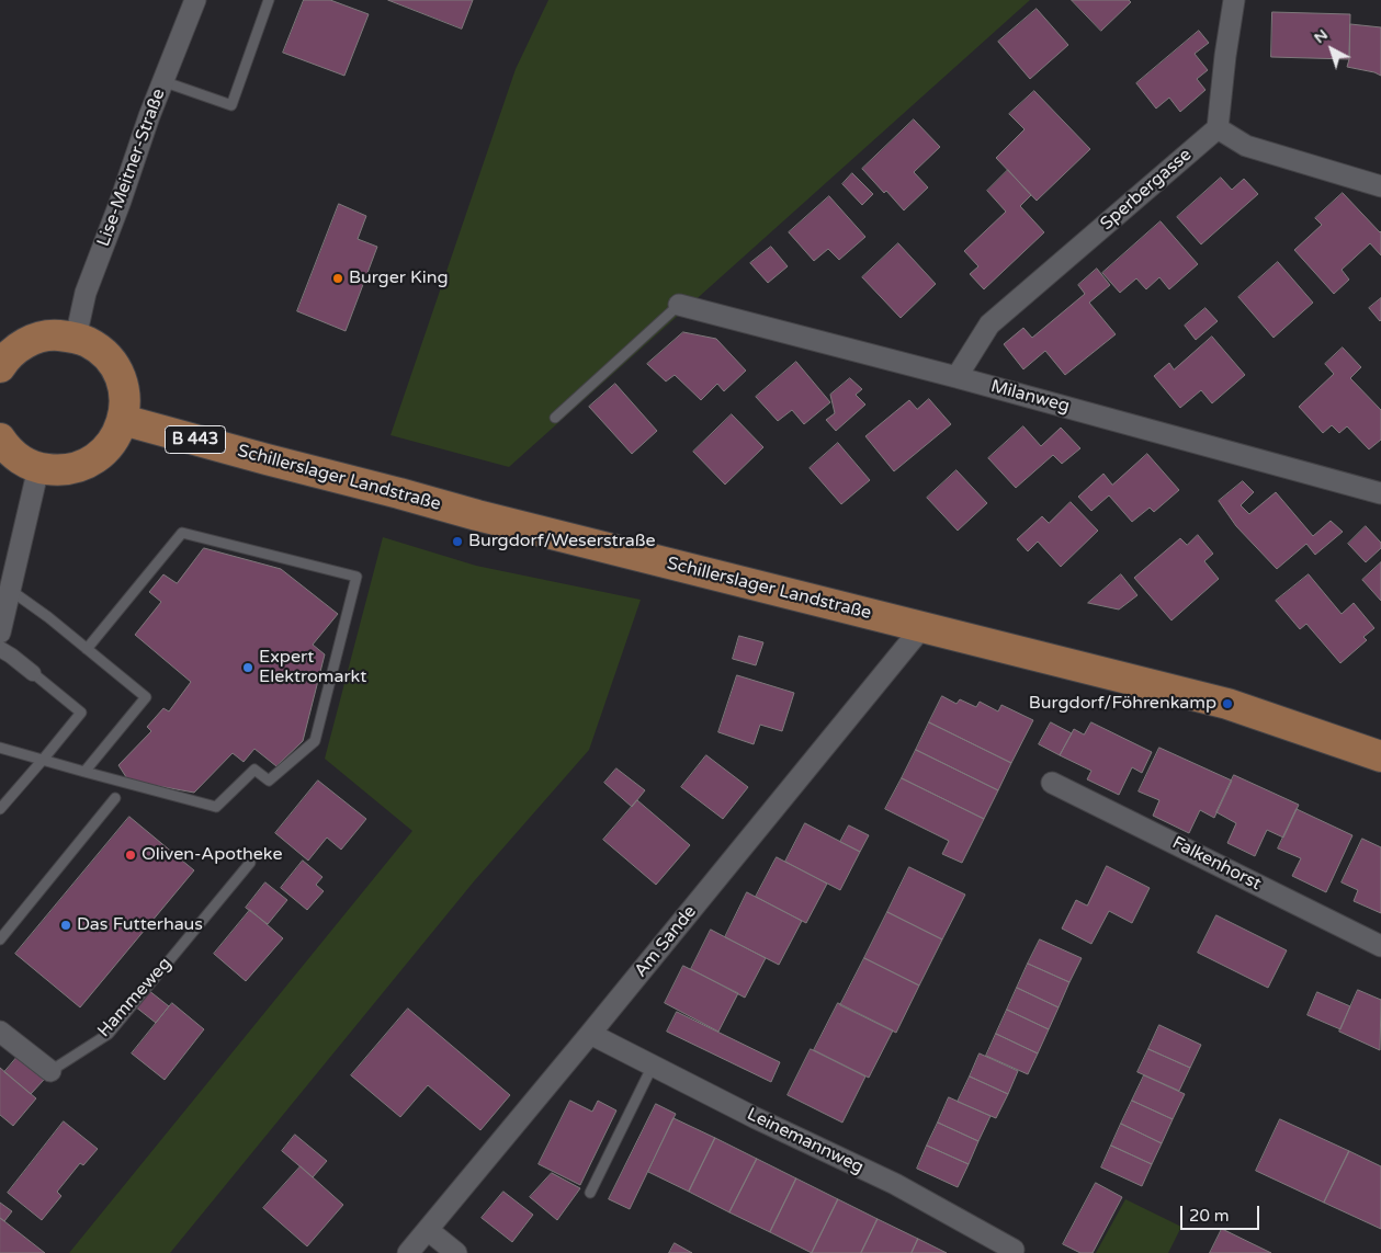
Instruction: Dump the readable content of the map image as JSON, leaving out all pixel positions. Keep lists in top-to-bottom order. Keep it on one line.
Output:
{"streets":{"main road":["B 443","Schillerslager Landstraße"],"street":["Lise-Meitner-Straße","Sperbergasse","Milanweg","Falkenhorst","Am Sande","Hammeweg","Leinemannweg"]},"crossings":[["Sperbergasse","Milanweg"],["Schillerslager Landstraße","Am Sande"],["Am Sande","Leinemannweg"]],"places":["Burger King","Burgdorf/Weserstraße","Expert Elektromarkt","Burgdorf/Föhrenkamp","Oliven-Apotheke","Das Futterhaus"],"scale_bar":"20 m","north":"top left"}
